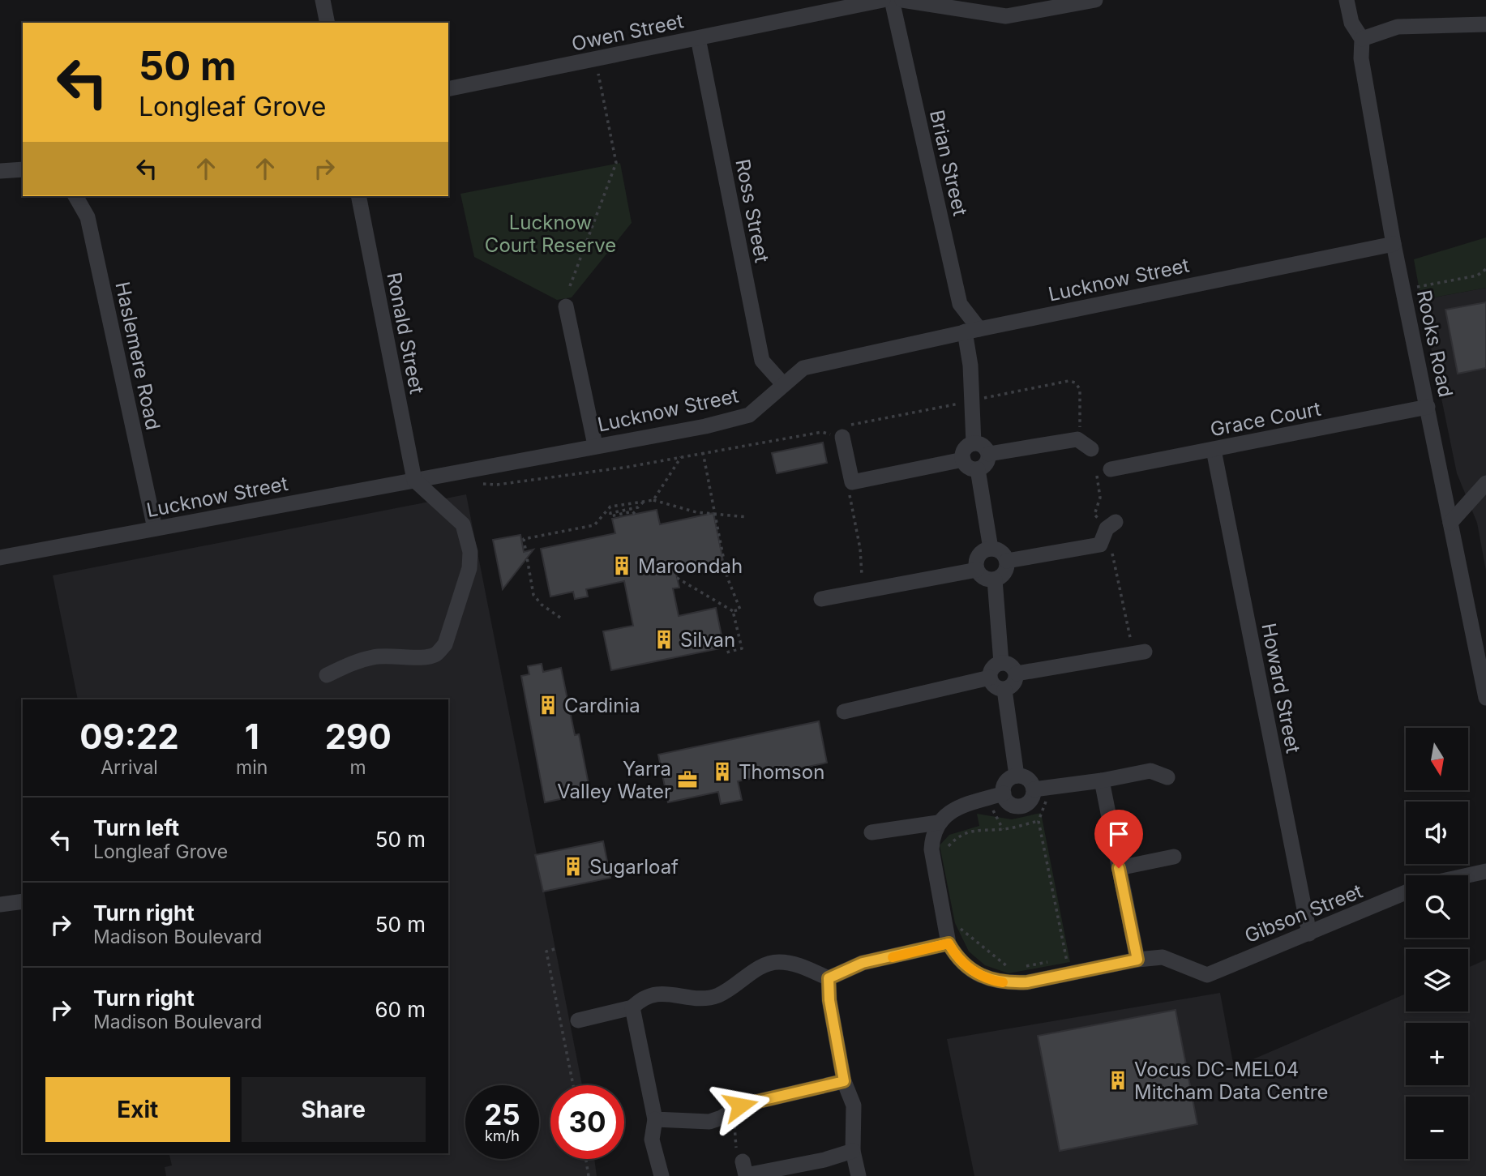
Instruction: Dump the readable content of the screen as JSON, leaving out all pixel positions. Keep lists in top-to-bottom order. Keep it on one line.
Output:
{"streets":{"street":["Owen Street","Brian Street","Ross Street","Lucknow Street","Ronald Street","Rooks Road","Haslemere Road","Grace Court","Howard Street","Gibson Street"]},"crossings":[["Owen Street","Ross Street"],["Brian Street","Lucknow Street"],["Ross Street","Lucknow Street"],["Lucknow Street","Ronald Street"],["Lucknow Street","Rooks Road"],["Lucknow Street","Haslemere Road"],["Rooks Road","Grace Court"],["Grace Court","Howard Street"],["Howard Street","Gibson Street"]],"parks":["Lucknow Court Reserve"],"places":{"building":["Maroondah","Silvan","Cardinia","Thomson","Sugarloaf","Vocus DC-MEL04 Mitcham Data Centre"],"office":["Yarra Valley Water"]},"north":"bottom","page":{"turn":["50 m","Longleaf Grove"],"eta":["09:22","Arrival","1","min","290","m"],"map_buttons":["+","−"],"list":[{"name":"Turn left","note":"Longleaf Grove","value":"50 m"},{"name":"Turn right","note":"Madison Boulevard","value":"50 m"},{"name":"Turn right","note":"Madison Boulevard","value":"60 m"}],"buttons":["Exit","Share"],"speed":"25 km/h","limit":"30"}}
